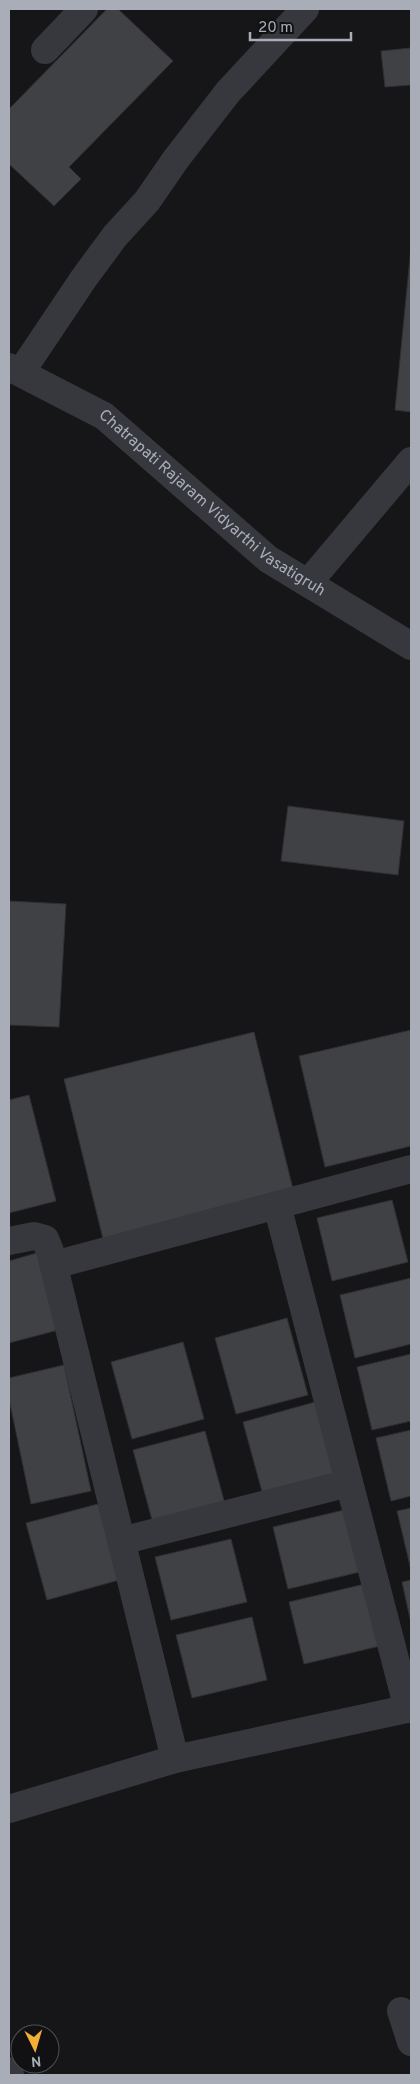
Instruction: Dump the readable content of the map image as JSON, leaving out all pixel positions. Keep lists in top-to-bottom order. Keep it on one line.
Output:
{"streets":{"street":["Chatrapati Rajaram Vidyarthi Vasatigruh"]},"scale_bar":"20 m","north":"bottom"}
